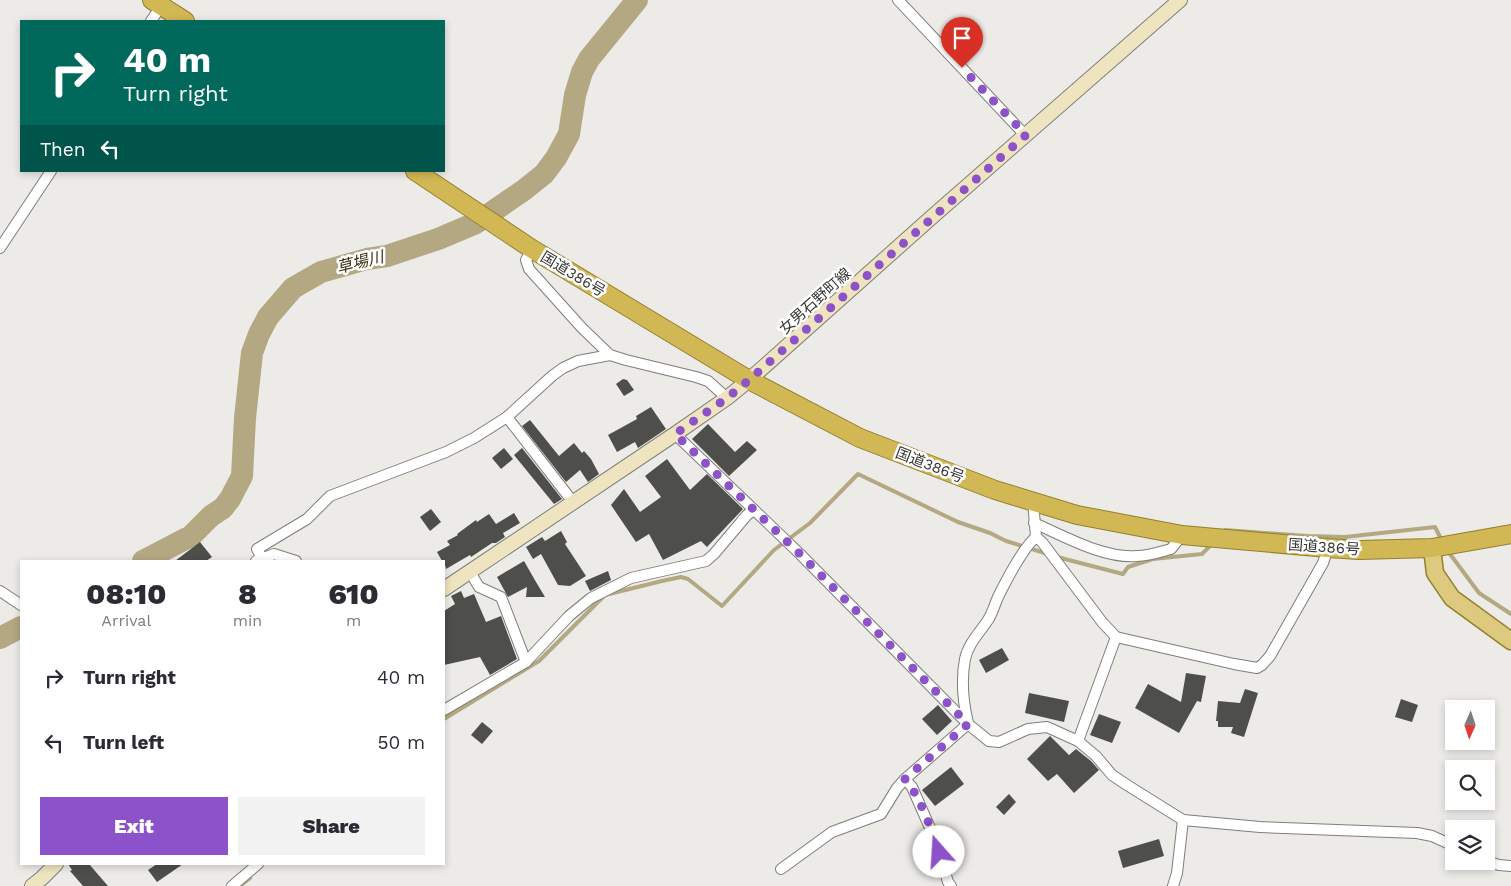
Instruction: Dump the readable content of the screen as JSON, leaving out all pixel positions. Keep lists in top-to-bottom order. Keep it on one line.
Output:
{"streets":{"highway":["国道386号"],"main road":["女男石野町線"]},"crossings":[["国道386号","女男石野町線"]],"water":["草場川"],"north":"bottom","page":{"turn":["40 m","Turn right"],"then":"Then","eta":["08:10","Arrival","8","min","610","m"],"list":[{"name":"Turn right","value":"40 m"},{"name":"Turn left","value":"50 m"}],"buttons":["Exit","Share"]}}
